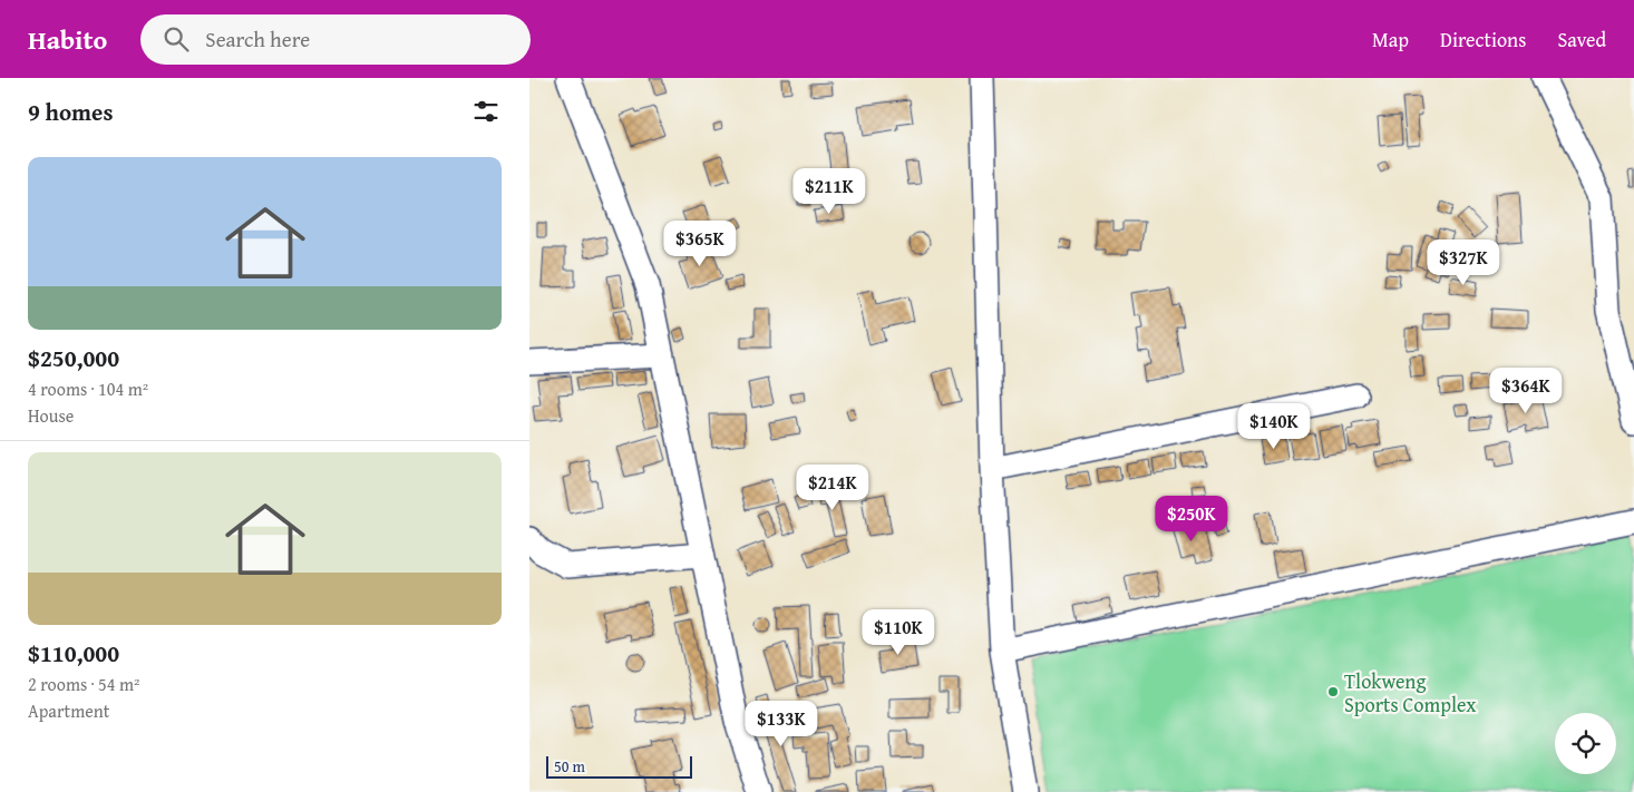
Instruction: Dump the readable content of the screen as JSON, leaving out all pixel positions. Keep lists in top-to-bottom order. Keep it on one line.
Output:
{"places":["Tlokweng Sports Complex"],"scale_bar":"50 m","page":{"header":"Habito","search":"Search here","nav":["Map","Directions","Saved"],"heading":"9 homes","list":[{"name":"$250,000","note":"4 rooms · 104 m² · House"},{"name":"$110,000","note":"2 rooms · 54 m² · Apartment"}],"price":["$211K","$365K","$327K","$364K","$140K","$214K","$250K","$110K","$133K"],"scale":"50 m"}}
